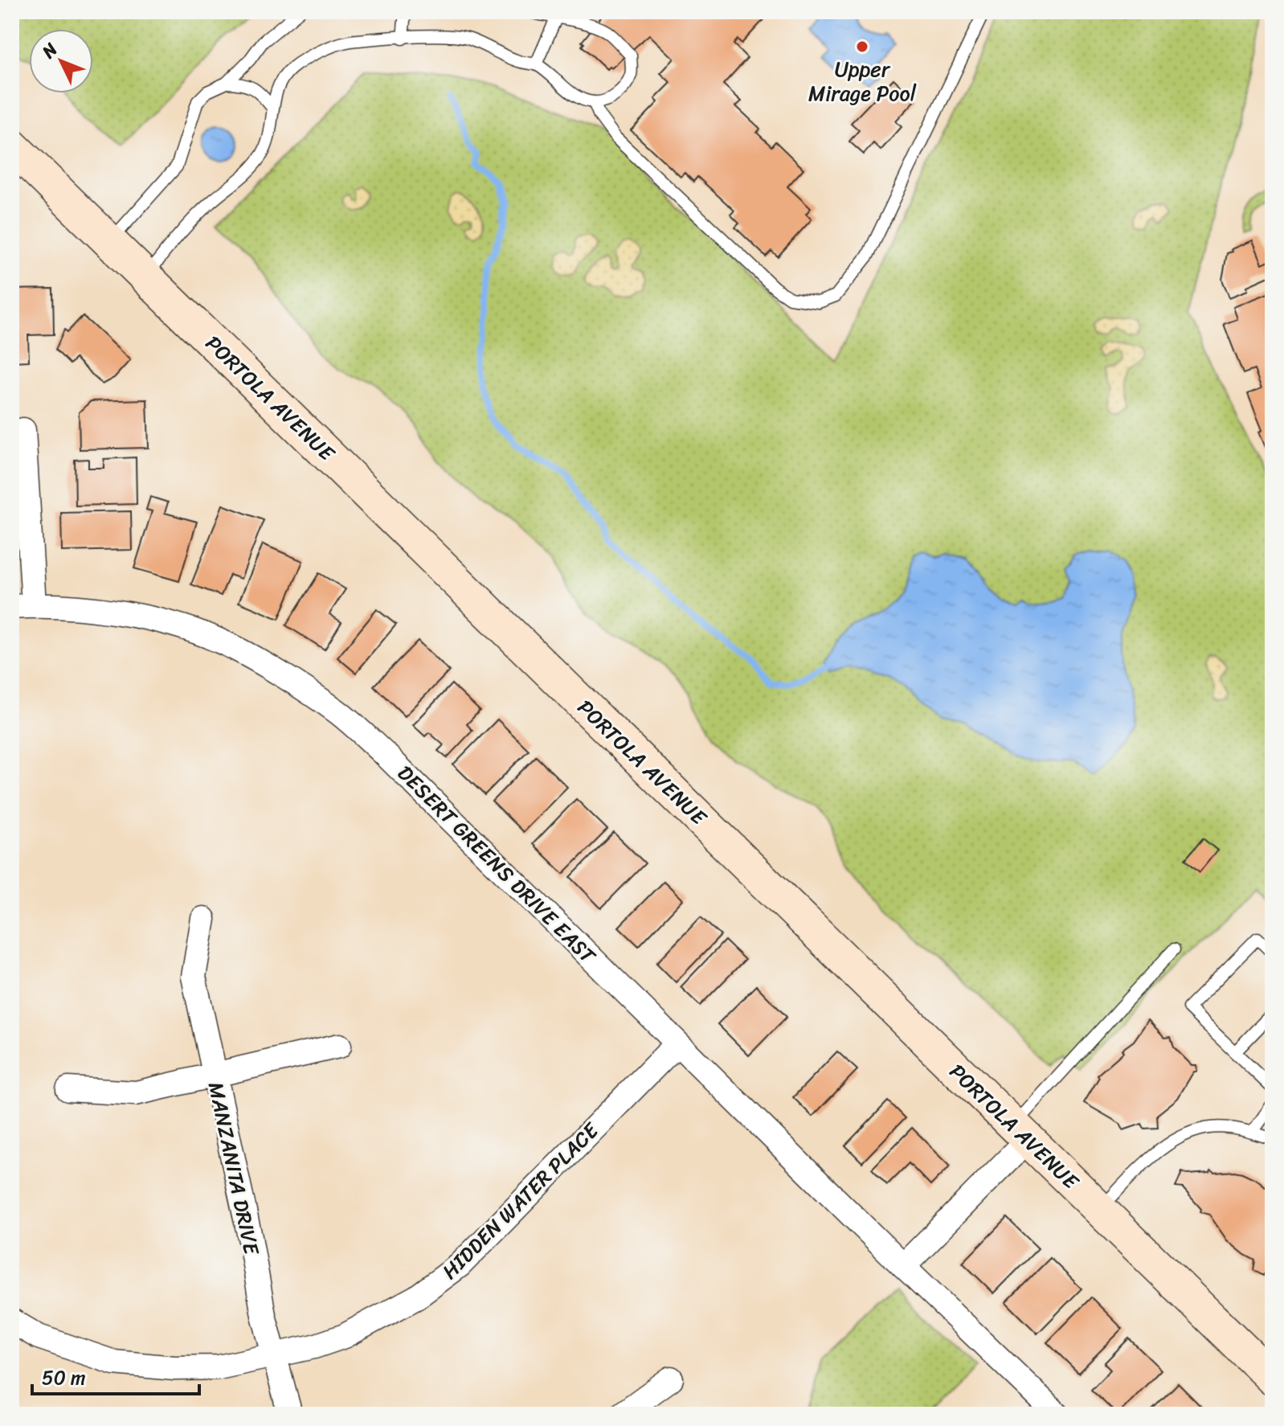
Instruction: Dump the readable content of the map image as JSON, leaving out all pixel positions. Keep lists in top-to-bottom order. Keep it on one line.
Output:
{"streets":{"main road":["PORTOLA AVENUE"],"street":["DESERT GREENS DRIVE EAST","MANZANITA DRIVE","HIDDEN WATER PLACE"]},"crossings":[["DESERT GREENS DRIVE EAST","HIDDEN WATER PLACE"],["MANZANITA DRIVE","HIDDEN WATER PLACE"]],"places":["Upper Mirage Pool"],"scale_bar":"50 m","north":"top left"}
